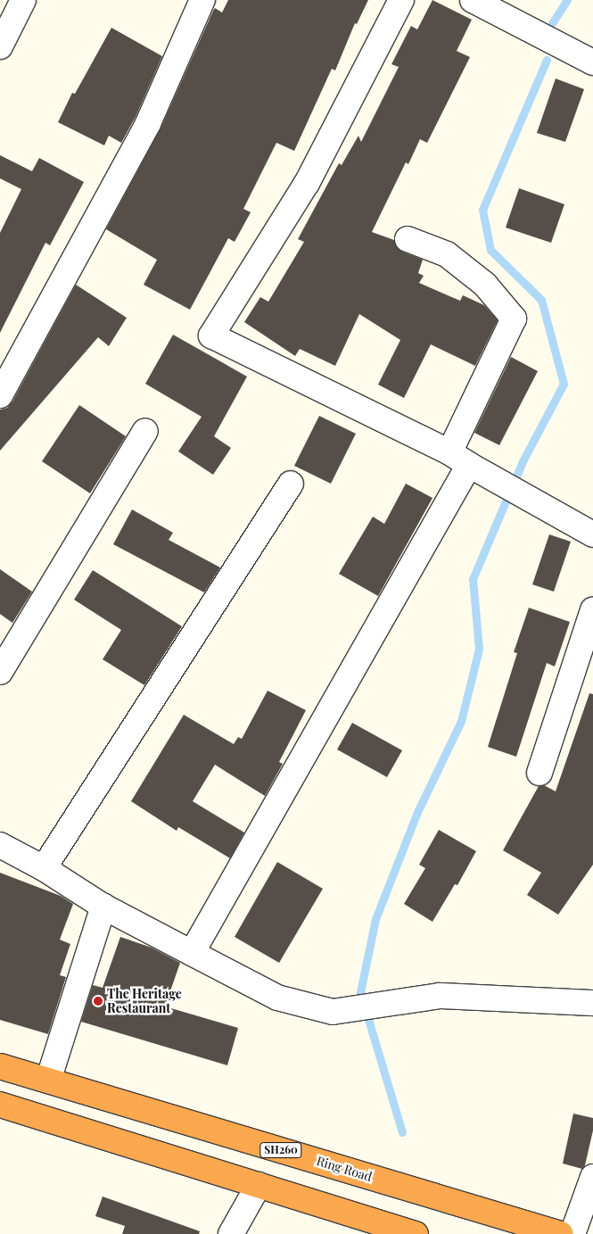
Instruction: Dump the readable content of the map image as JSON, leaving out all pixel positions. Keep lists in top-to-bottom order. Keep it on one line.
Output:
{"streets":{"highway":["SH260","Ring Road"]},"places":["The Heritage Restaurant"]}
